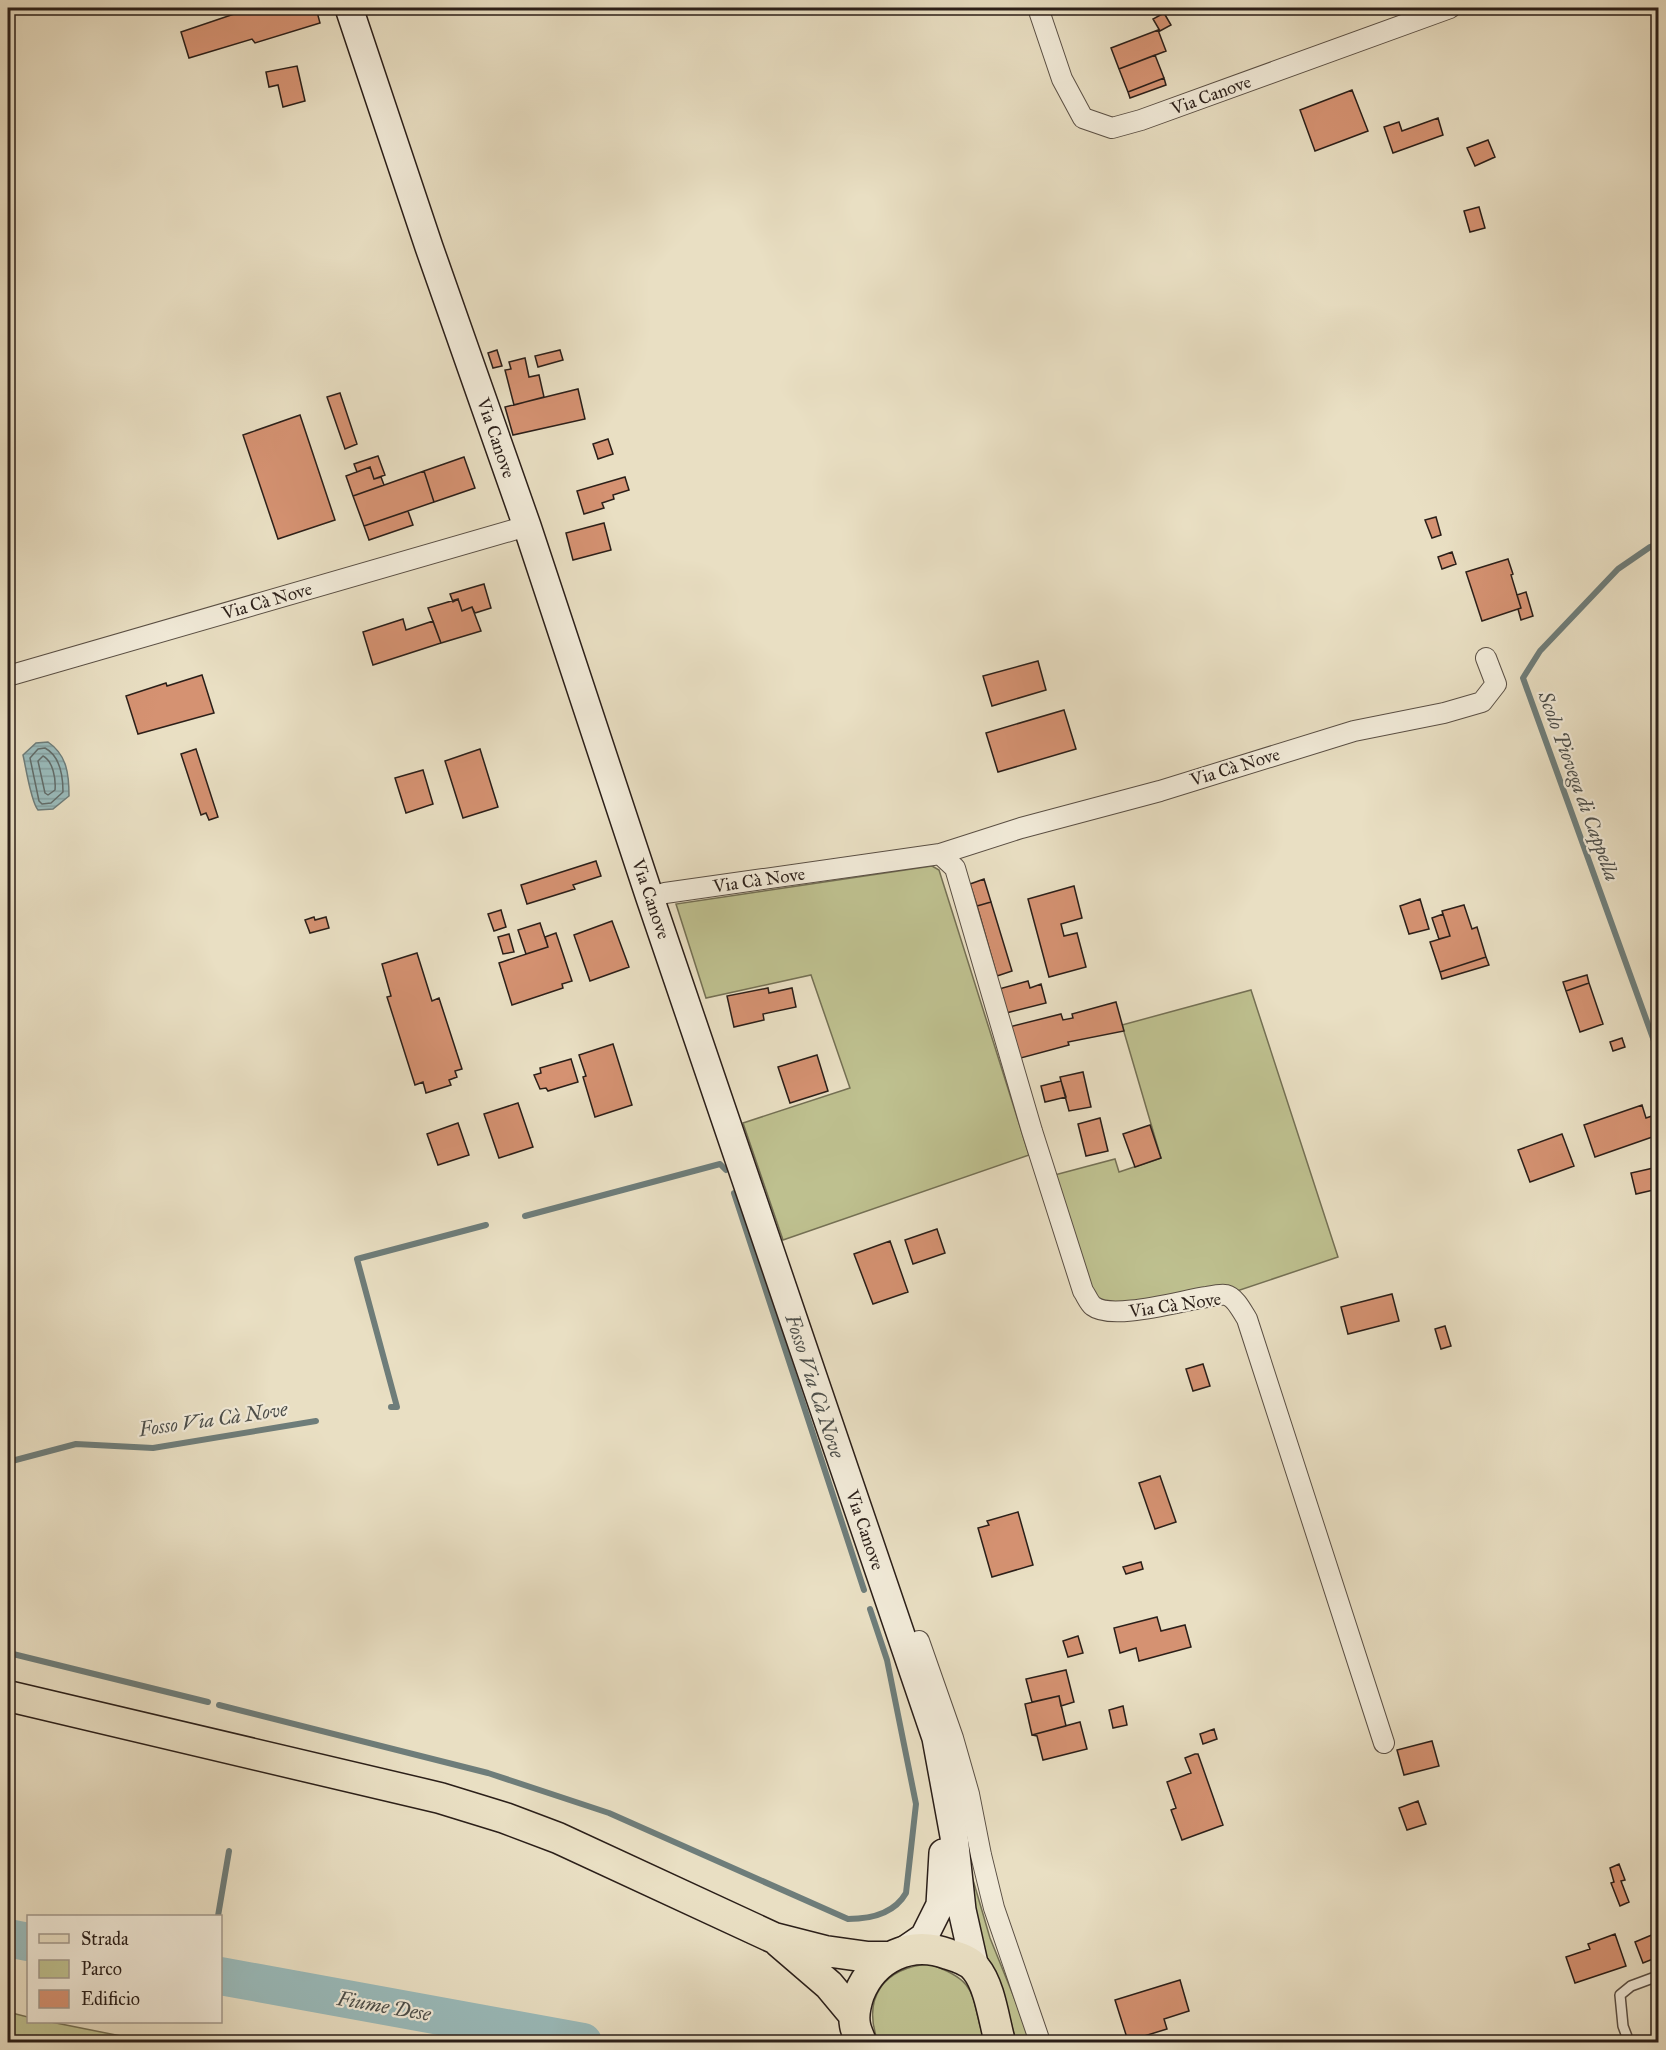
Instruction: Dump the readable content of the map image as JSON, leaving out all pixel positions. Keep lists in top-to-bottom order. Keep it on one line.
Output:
{"streets":{"street":["Via Canove","Via Cà Nove"]},"crossings":[["Via Canove","Via Cà Nove"]],"water":["Scolo Piovega di Cappella","Fosso Via Cà Nove","Fiume Dese"],"legend":["Strada","Parco","Edificio"]}
